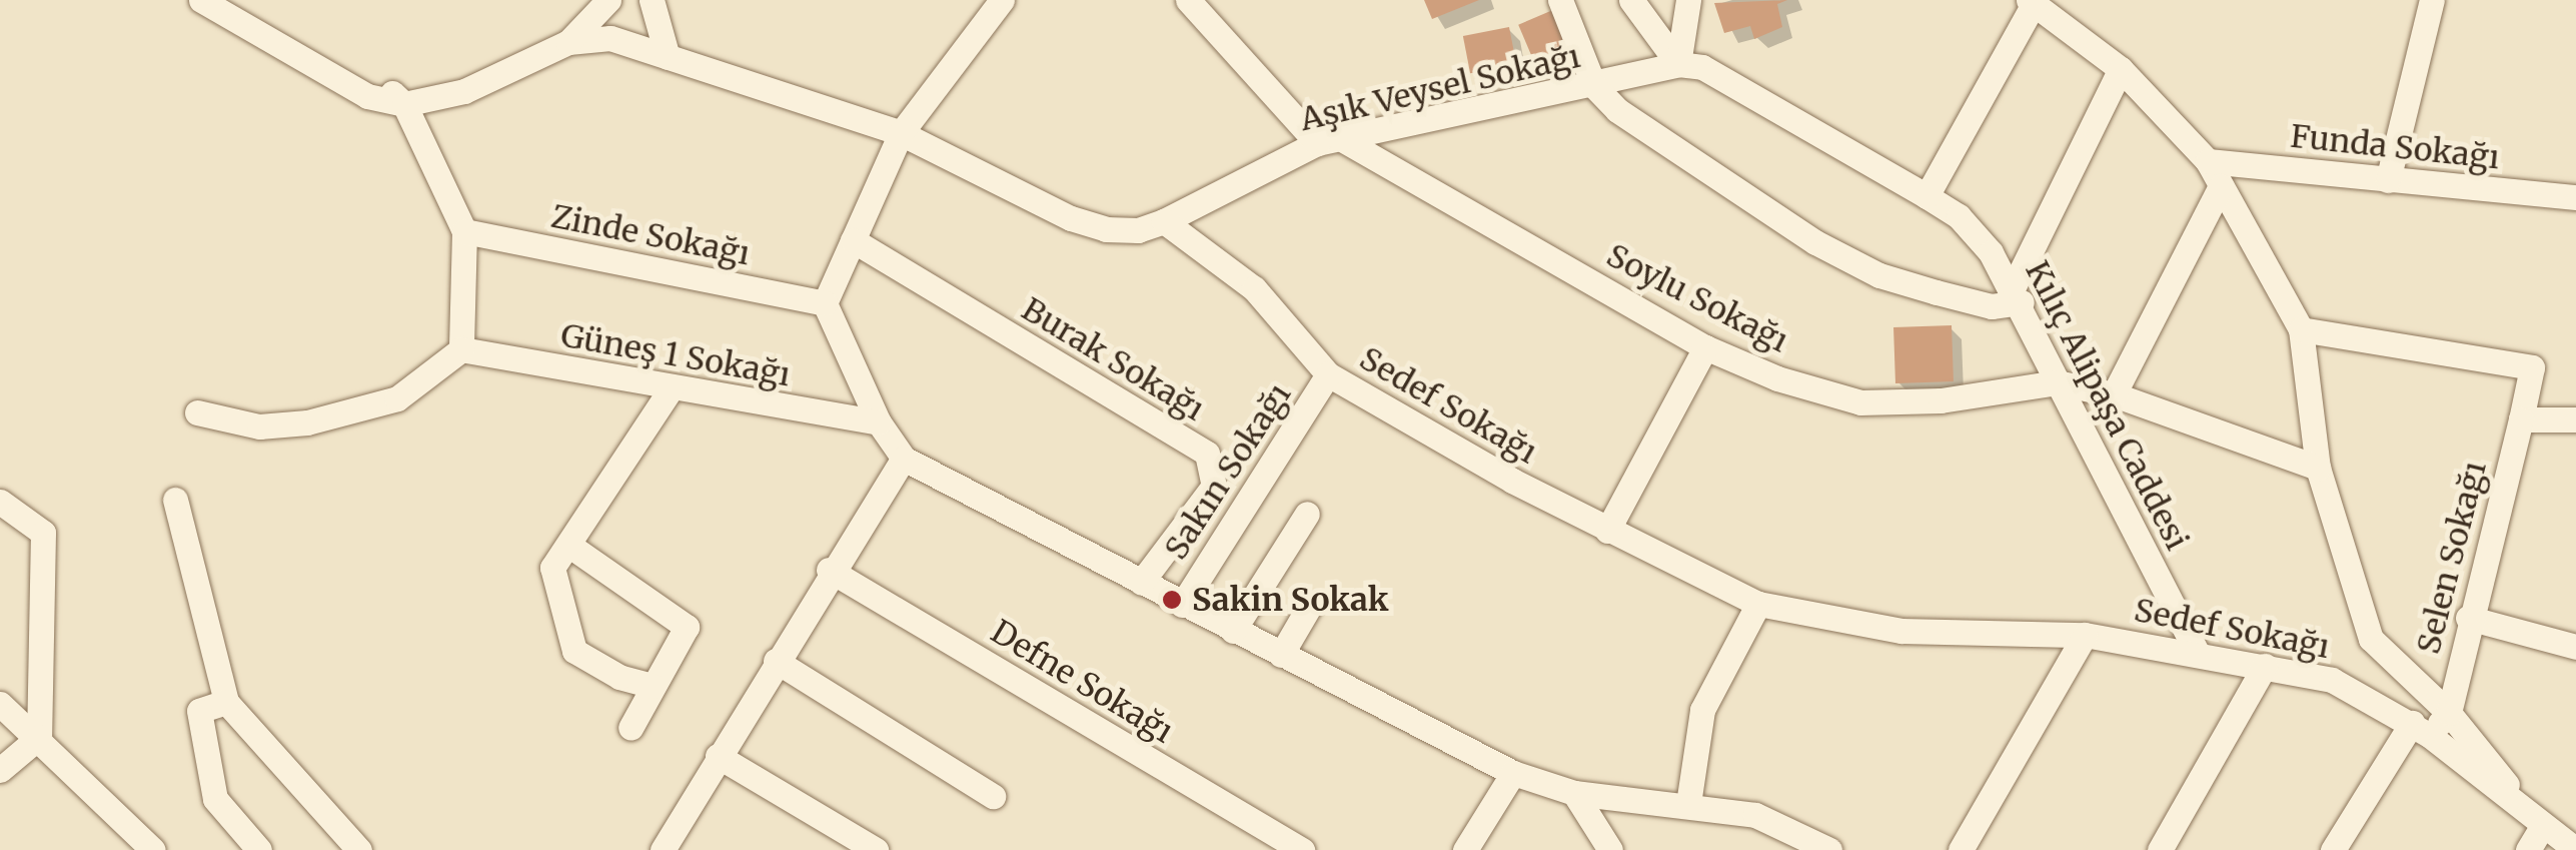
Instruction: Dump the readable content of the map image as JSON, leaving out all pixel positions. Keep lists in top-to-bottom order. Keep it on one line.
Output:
{"streets":{"street":["Aşık Veysel Sokağı","Funda Sokağı","Zinde Sokağı","Soylu Sokağı","Güneş 1 Sokağı","Burak Sokağı","Sedef Sokağı","Kılıç Alipaşa Caddesi","Sakın Sokağı","Selen Sokağı","Defne Sokağı"]},"crossings":[["Aşık Veysel Sokağı","Soylu Sokağı"],["Aşık Veysel Sokağı","Sedef Sokağı"],["Aşık Veysel Sokağı","Kılıç Alipaşa Caddesi"],["Soylu Sokağı","Kılıç Alipaşa Caddesi"],["Sedef Sokağı","Kılıç Alipaşa Caddesi"],["Sedef Sokağı","Sakın Sokağı"]],"places":["Sakin Sokak"]}
